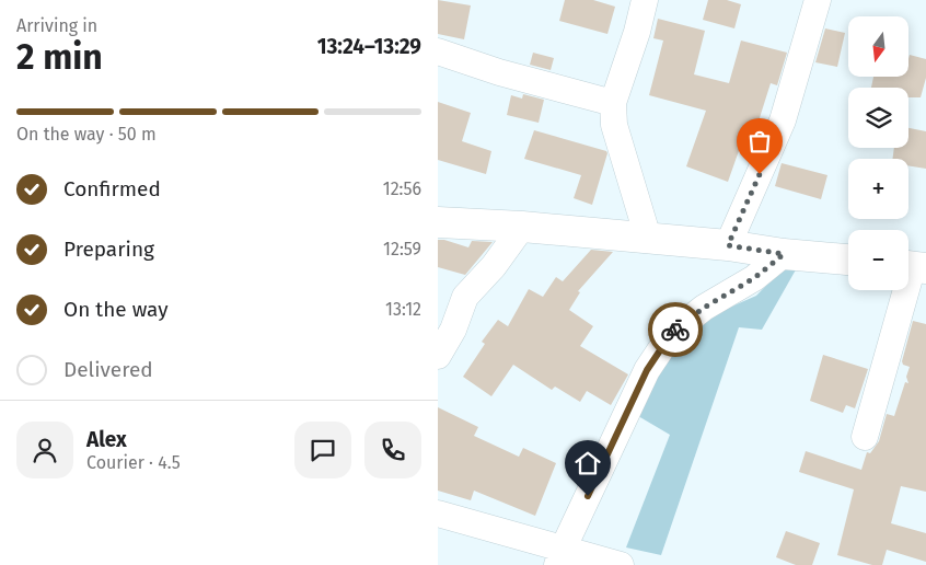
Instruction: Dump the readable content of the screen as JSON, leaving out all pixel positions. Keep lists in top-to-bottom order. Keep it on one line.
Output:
{"north":"bottom","page":{"heading":["2 min","Arriving in","13:24–13:29"],"panel":["Alex","Courier · 4.5"],"map_buttons":["+","−"],"bar":"On the way · 50 m","list":[["Confirmed","12:56"],["Preparing","12:59"],["On the way","13:12"],"Delivered"]}}
